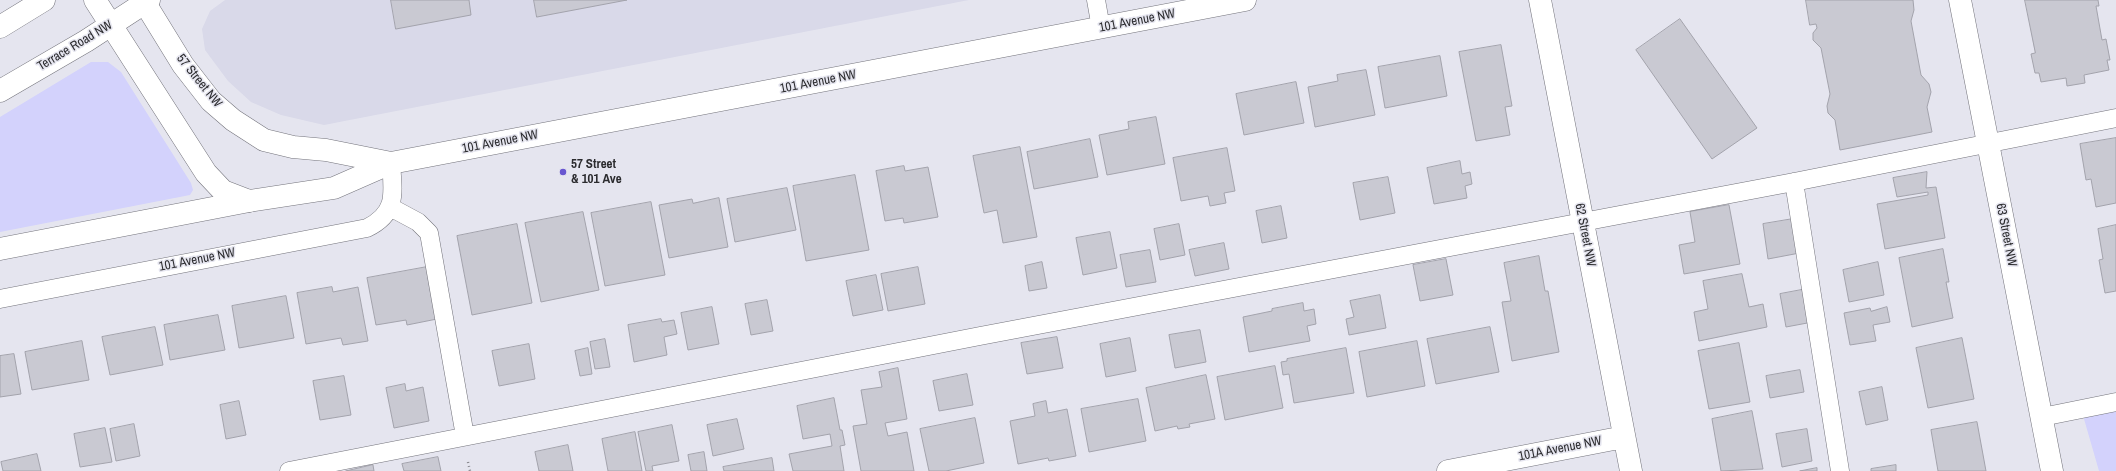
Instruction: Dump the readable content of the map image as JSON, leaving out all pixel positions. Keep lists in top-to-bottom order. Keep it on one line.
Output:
{"streets":{"main road":["101 Avenue NW","Terrace Road NW","57 Street NW","62 Street NW","63 Street NW","101A Avenue NW"]},"crossings":[["101 Avenue NW","57 Street NW"],["Terrace Road NW","57 Street NW"],["62 Street NW","101A Avenue NW"]],"places":["57 Street & 101 Ave"]}
